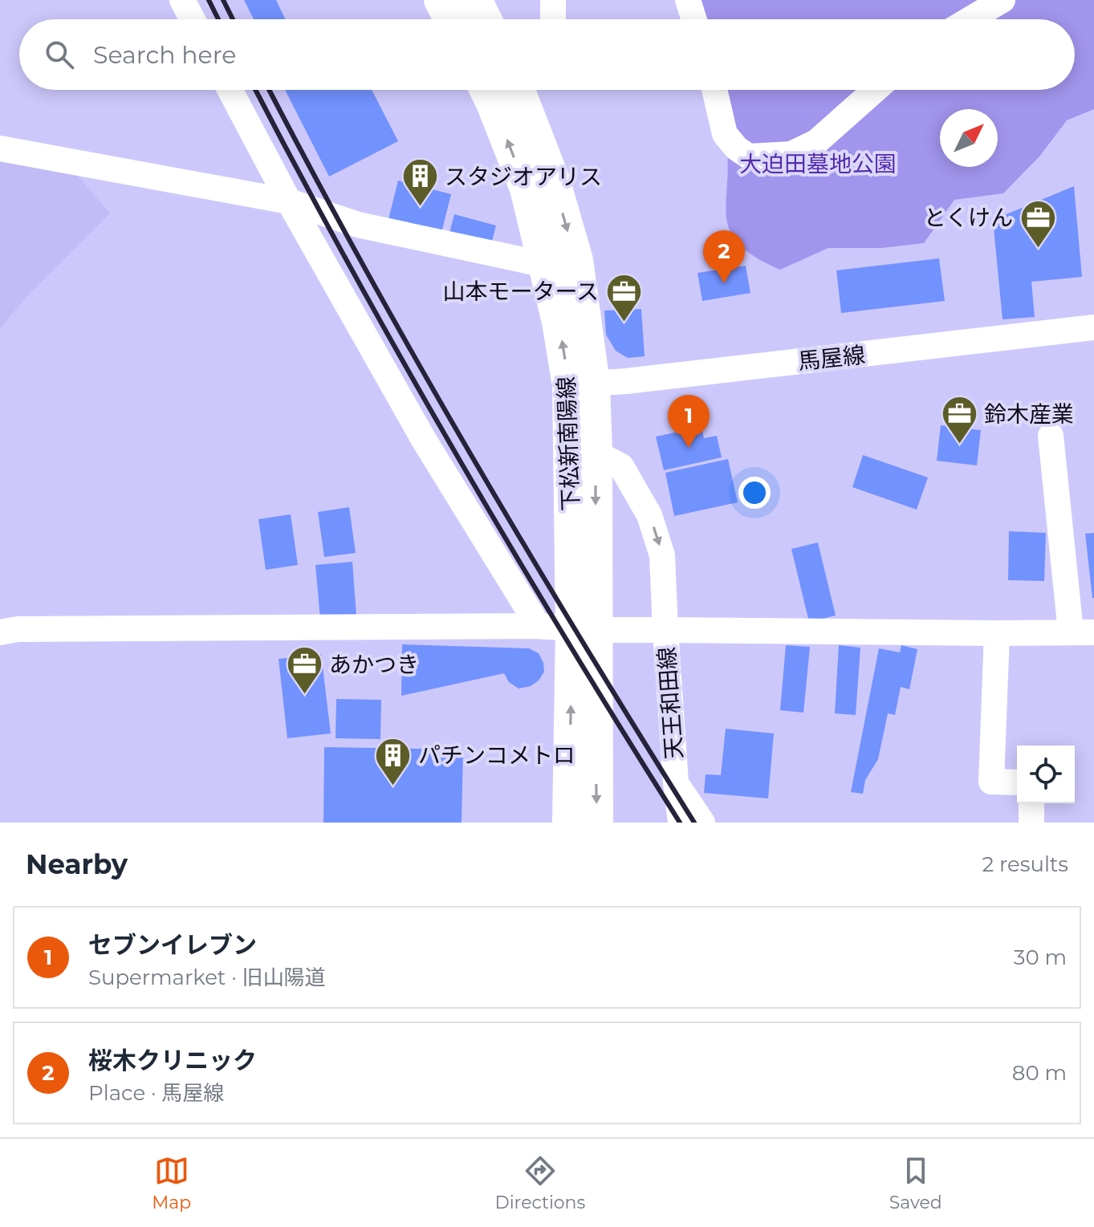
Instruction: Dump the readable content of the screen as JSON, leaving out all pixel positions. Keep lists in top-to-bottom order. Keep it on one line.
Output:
{"streets":{"main road":["下松新南陽線"],"street":["馬屋線","天王和田線"]},"crossings":[["馬屋線","下松新南陽線"],["下松新南陽線","天王和田線"]],"parks":["大迫田墓地公園"],"places":{"building":["スタジオアリス","パチンコメトロ"],"office":["とくけん","山本モータース","鈴木産業","あかつき"]},"north":"top right","page":{"search":"Search here","pins":["2","1"],"heading":["Nearby","2 results"],"list":[{"mark":"1","name":"セブンイレブン","note":"Supermarket · 旧山陽道","value":"30 m"},{"mark":"2","name":"桜木クリニック","note":"Place · 馬屋線","value":"80 m"}],"nav":["Map","Directions","Saved"]}}
